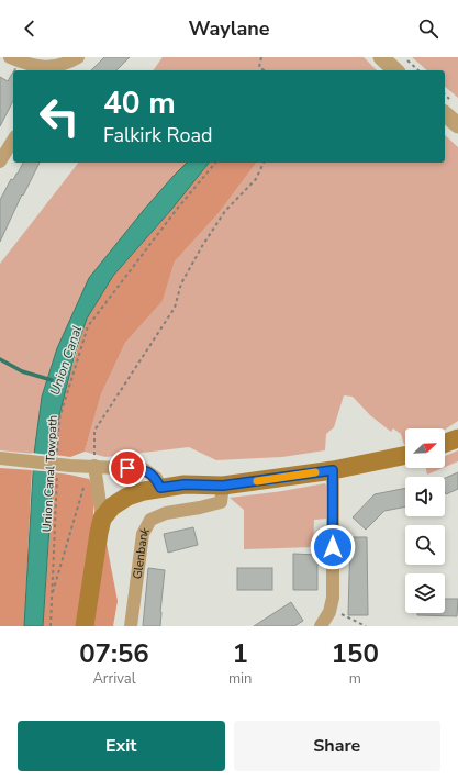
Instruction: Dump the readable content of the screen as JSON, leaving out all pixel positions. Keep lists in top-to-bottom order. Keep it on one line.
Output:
{"streets":{"street":["Glenbank"],"path":["Union Canal Towpath"]},"water":["Union Canal"],"north":"top right","page":{"header":"Waylane","turn":["40 m","Falkirk Road"],"eta":["07:56","Arrival","1","min","150","m"],"buttons":["Exit","Share"]}}
